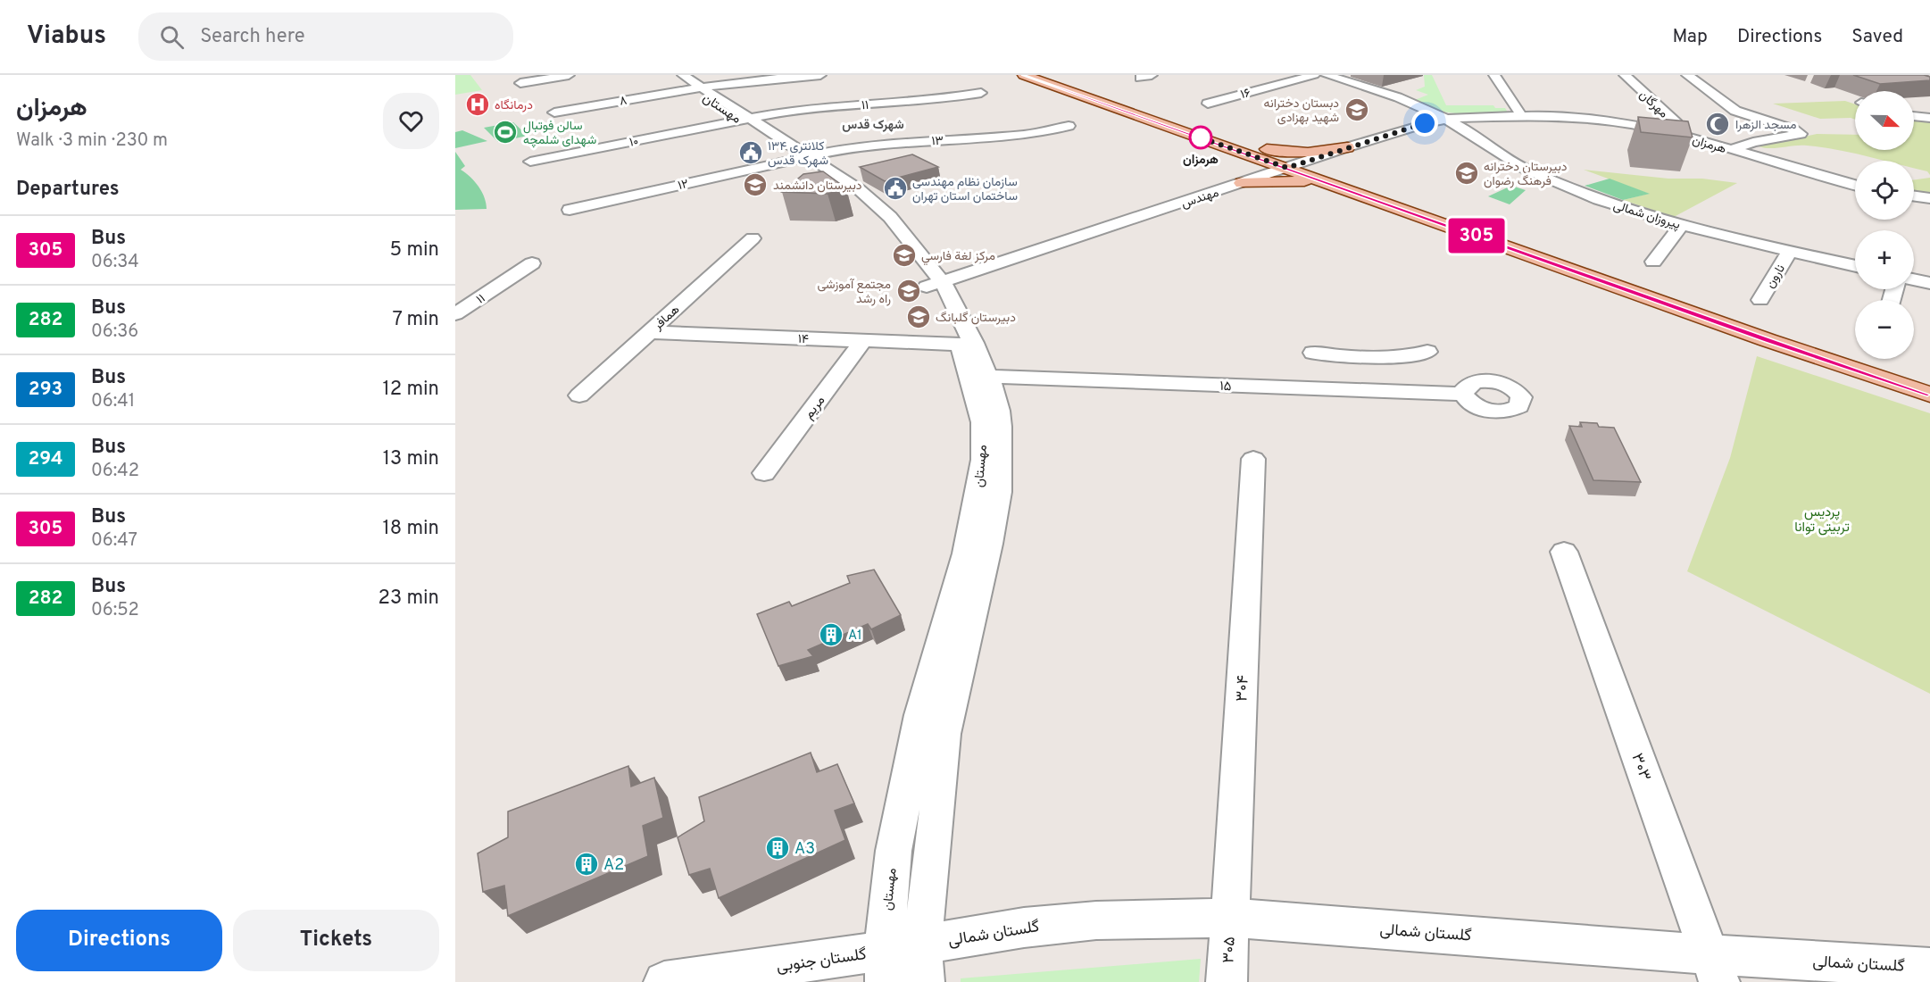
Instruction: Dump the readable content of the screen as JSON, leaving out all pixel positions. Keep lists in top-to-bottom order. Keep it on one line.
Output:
{"streets":{"street":["۱۶","۸","مهرگان","۱۱","مهستان","۱۳","۱۰","هرمزان","۱۲","مهندس","پیروزان شمالی","نارون","همافر","۱۴","۱۵","مریم","۳۰۴","۳۰۳","گلستان شمالی","۳۰۵","گلستان جنوبی"]},"crossings":[["۸","مهستان"],["مهرگان","هرمزان"],["۱۱","مهستان"],["۱۱","۱۰"],["مهستان","۱۳"],["مهستان","۱۰"],["مهستان","۱۲"],["مهستان","مهندس"],["مهستان","۱۴"],["مهستان","۱۵"],["مهستان","گلستان شمالی"],["مهستان","گلستان جنوبی"],["۱۳","۱۲"],["هرمزان","مهندس"],["هرمزان","پیروزان شمالی"],["پیروزان شمالی","نارون"],["همافر","۱۴"],["۱۴","مریم"],["۳۰۴","گلستان شمالی"],["۳۰۴","۳۰۵"],["۳۰۳","گلستان شمالی"],["گلستان شمالی","۳۰۵"],["گلستان شمالی","گلستان جنوبی"]],"districts":["شهرک قدس"],"parks":["پردیس تربیتی توانا"],"places":{"hospital":["درمانگاه"],"school or university":["دبستان دخترانه شهید بهزادی","دبیرستان دخترانه فرهنگ رضوان","دبیرستان دانشمند","مركز لغة فارسي","مجتمع آموزشی راه رشد","دبیرستان گلبانگ"],"mosque":["مسجد الزهرا"],"sports":["سالن فوتبال شهدای شلمچه"],"other":["هرمزان"],"public building":["کلانتری ۱۳۴ شهرک قدس","سازمان نظام مهندسی ساختمان استان تهران"],"building":["A1","A3","A2"]},"lines":["bus line 305"],"north":"right","page":{"header":"Viabus","search":"Search here","nav":["Map","Directions","Saved"],"heading":[["هرمزان","Walk · 3 min · 230 m"],"Departures"],"on_map":"305","map_buttons":["+","−"],"list":[{"mark":"305","name":"Bus","note":"06:34","value":"5 min"},{"mark":"282","name":"Bus","note":"06:36","value":"7 min"},{"mark":"293","name":"Bus","note":"06:41","value":"12 min"},{"mark":"294","name":"Bus","note":"06:42","value":"13 min"},{"mark":"305","name":"Bus","note":"06:47","value":"18 min"},{"mark":"282","name":"Bus","note":"06:52","value":"23 min"}],"buttons":["Directions","Tickets"]}}
